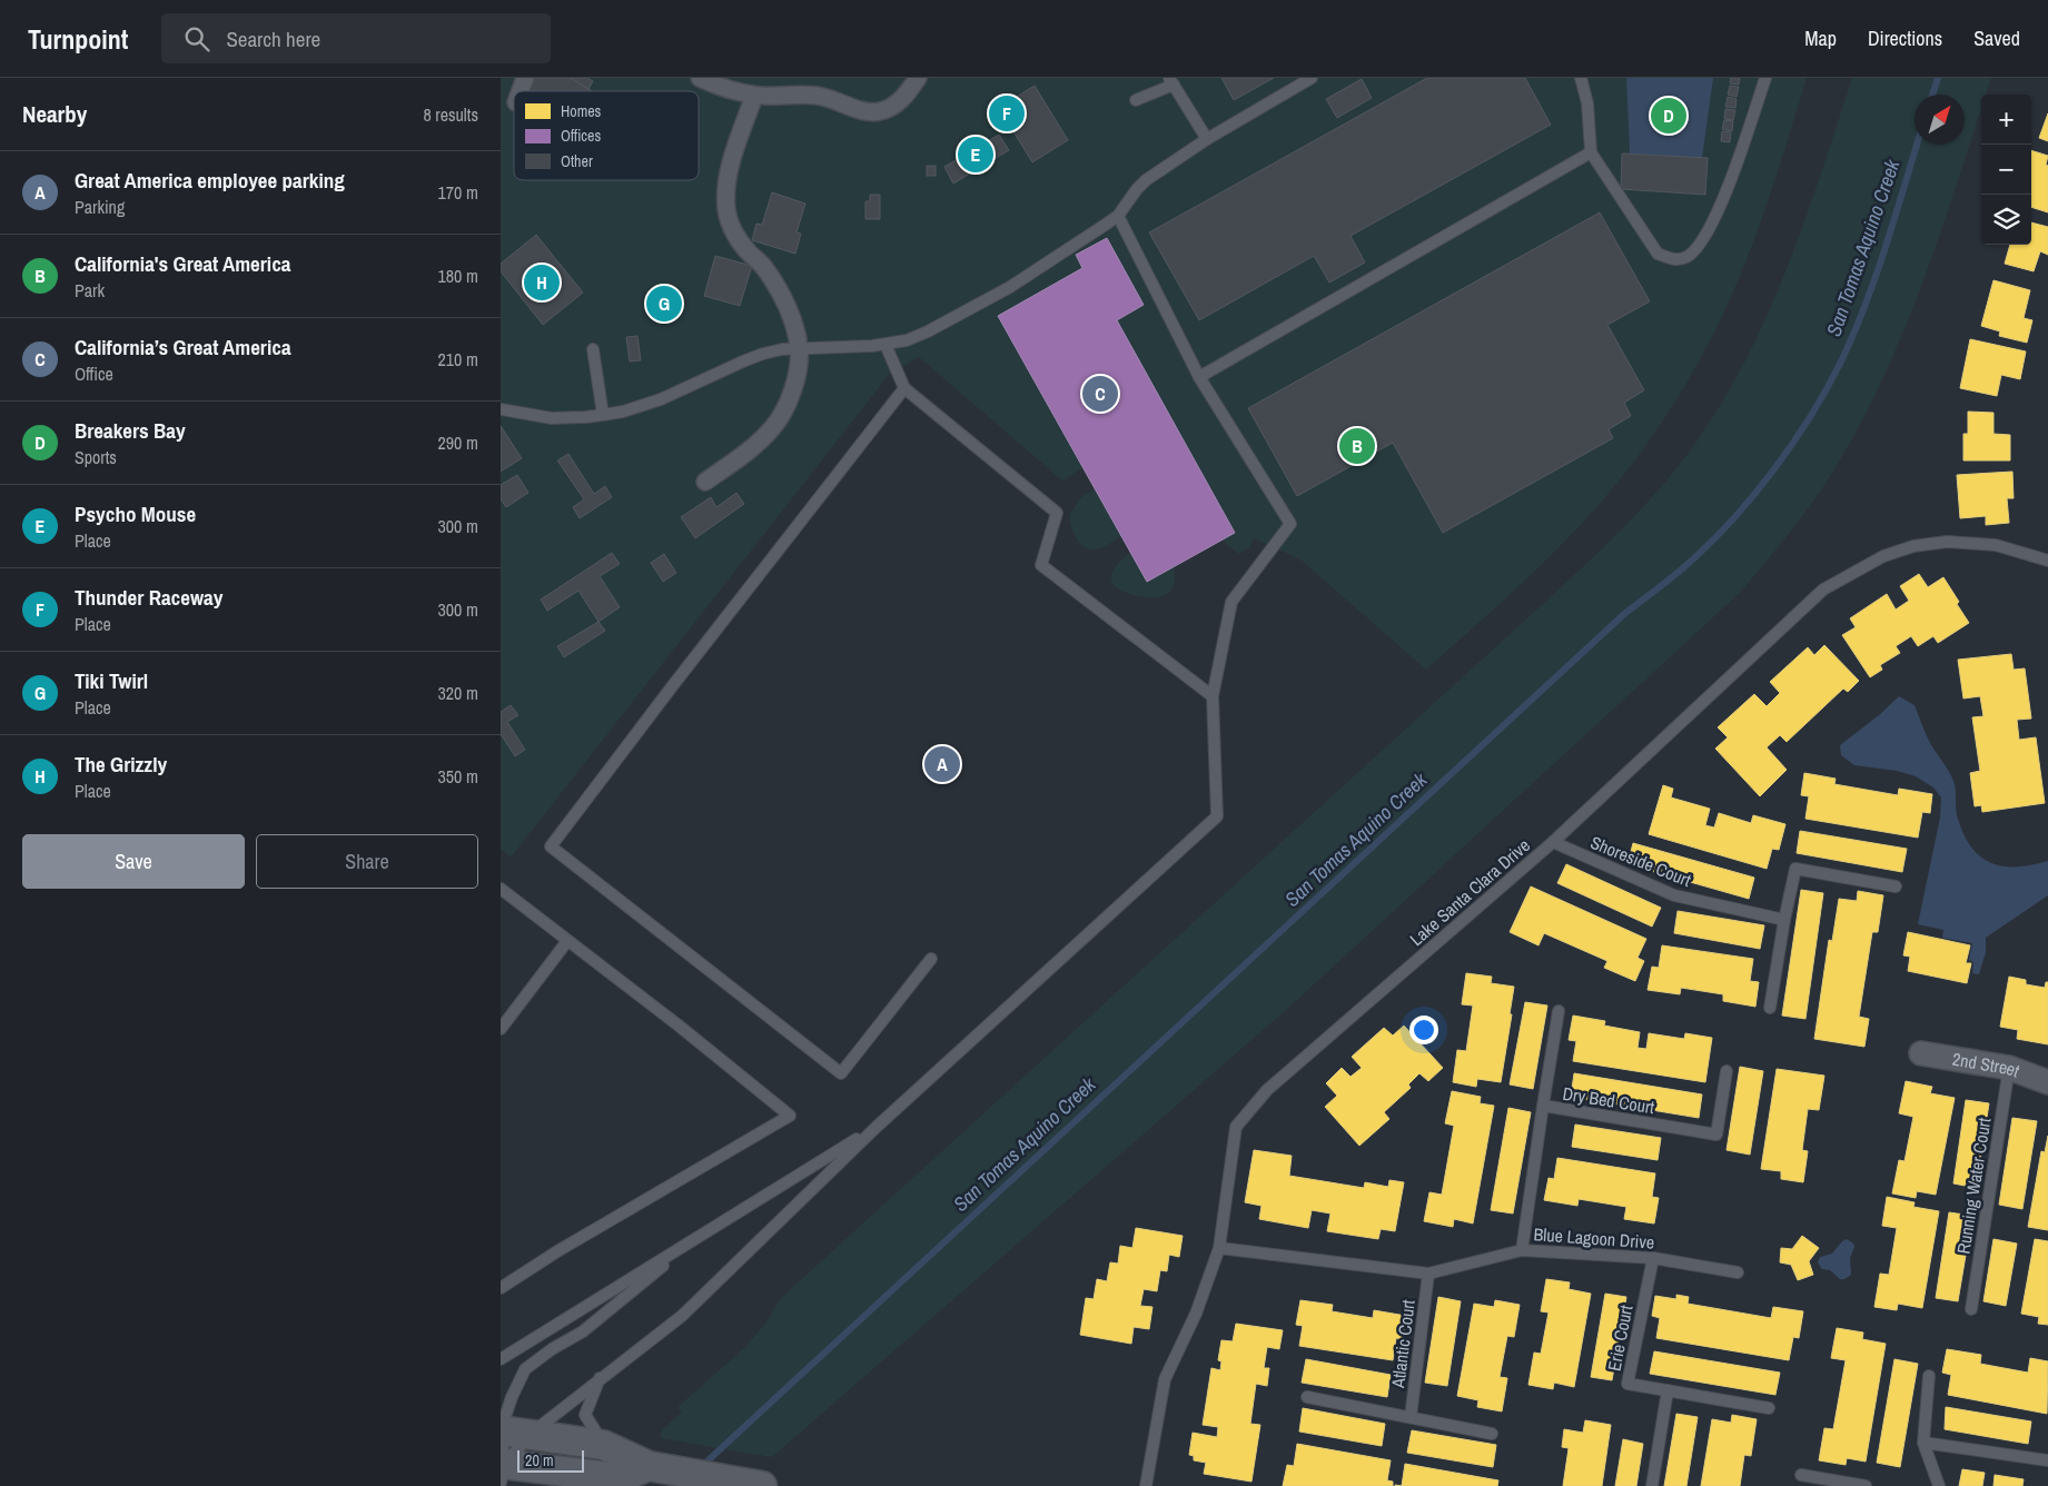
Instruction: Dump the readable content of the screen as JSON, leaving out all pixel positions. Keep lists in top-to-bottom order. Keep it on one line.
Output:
{"streets":{"street":["2nd Street"],"lane":["Shoreside Court","Lake Santa Clara Drive","Dry Bed Court","Running Water Court","Blue Lagoon Drive","Erie Court","Atlantic Court"]},"crossings":[["Shoreside Court","Lake Santa Clara Drive"],["Lake Santa Clara Drive","Blue Lagoon Drive"],["2nd Street","Running Water Court"],["Dry Bed Court","Blue Lagoon Drive"],["Blue Lagoon Drive","Erie Court"],["Blue Lagoon Drive","Atlantic Court"]],"water":["San Tomas Aquino Creek"],"legend":["Homes","Offices","Other"],"scale_bar":"20 m","north":"top right","page":{"header":"Turnpoint","search":"Search here","nav":["Map","Directions","Saved"],"heading":["Nearby","8 results"],"pins":["F","D","E","H","G","C","B","A"],"map_buttons":["+","−"],"list":[{"mark":"A","name":"Great America employee parking","note":"Parking","value":"170 m"},{"mark":"B","name":"California's Great America","note":"Park","value":"180 m"},{"mark":"C","name":"California’s Great America","note":"Office","value":"210 m"},{"mark":"D","name":"Breakers Bay","note":"Sports","value":"290 m"},{"mark":"E","name":"Psycho Mouse","note":"Place","value":"300 m"},{"mark":"F","name":"Thunder Raceway","note":"Place","value":"300 m"},{"mark":"G","name":"Tiki Twirl","note":"Place","value":"320 m"},{"mark":"H","name":"The Grizzly","note":"Place","value":"350 m"}],"buttons":["Save","Share"],"scale":"20 m"}}
